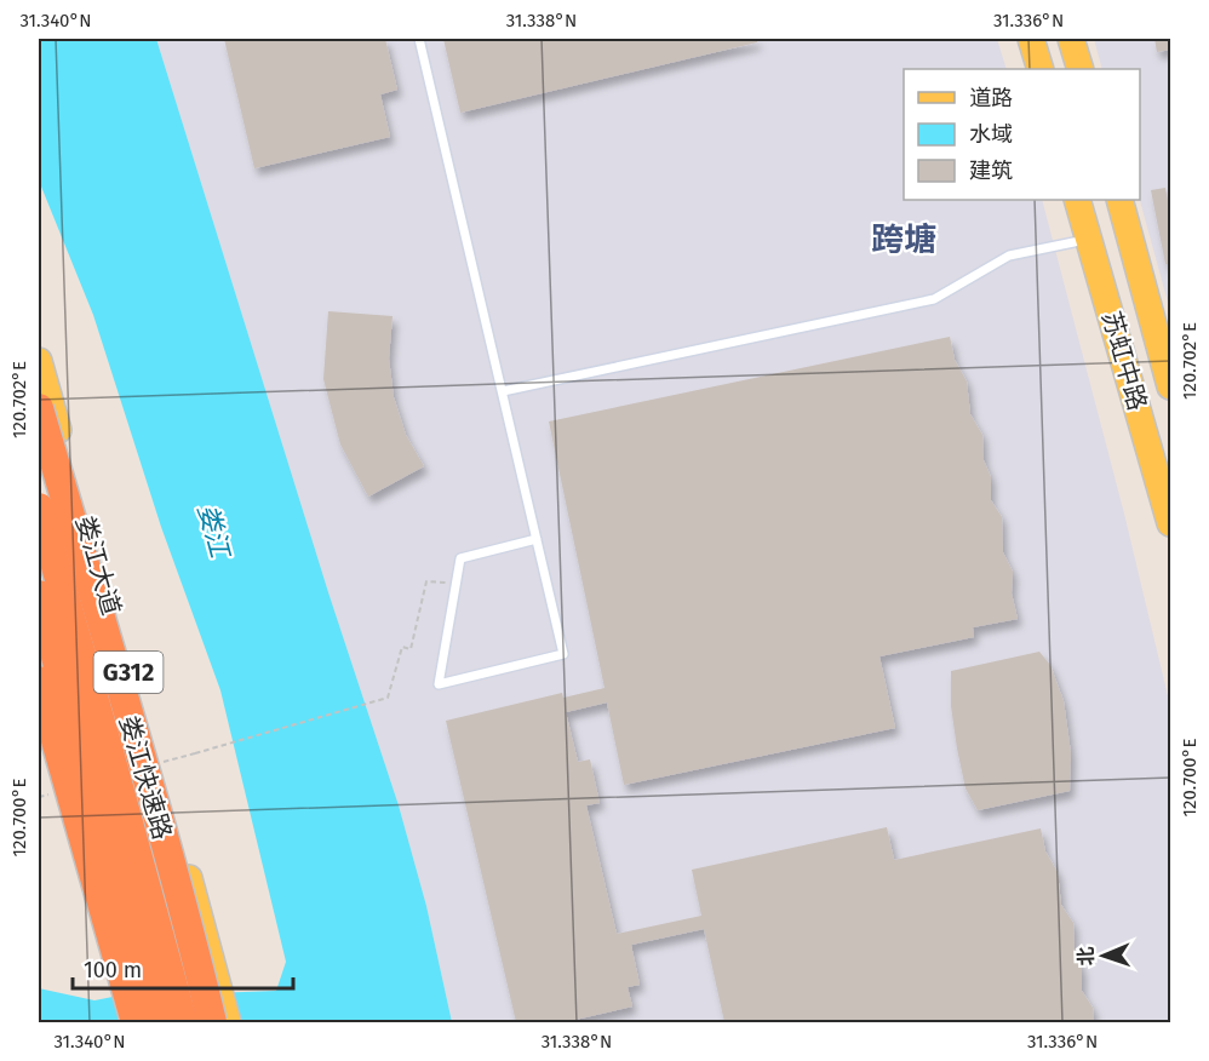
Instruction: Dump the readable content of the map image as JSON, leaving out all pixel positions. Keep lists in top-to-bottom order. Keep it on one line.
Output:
{"streets":{"highway":["G312","娄江快速路"],"main road":["苏虹中路","娄江大道"]},"districts":["跨塘"],"water":["娄江"],"legend":["道路","水域","建筑"],"scale_bar":"100 m","north":"left","coordinates":["31.340°N","31.338°N","31.336°N","120.702°E","120.700°E"]}
